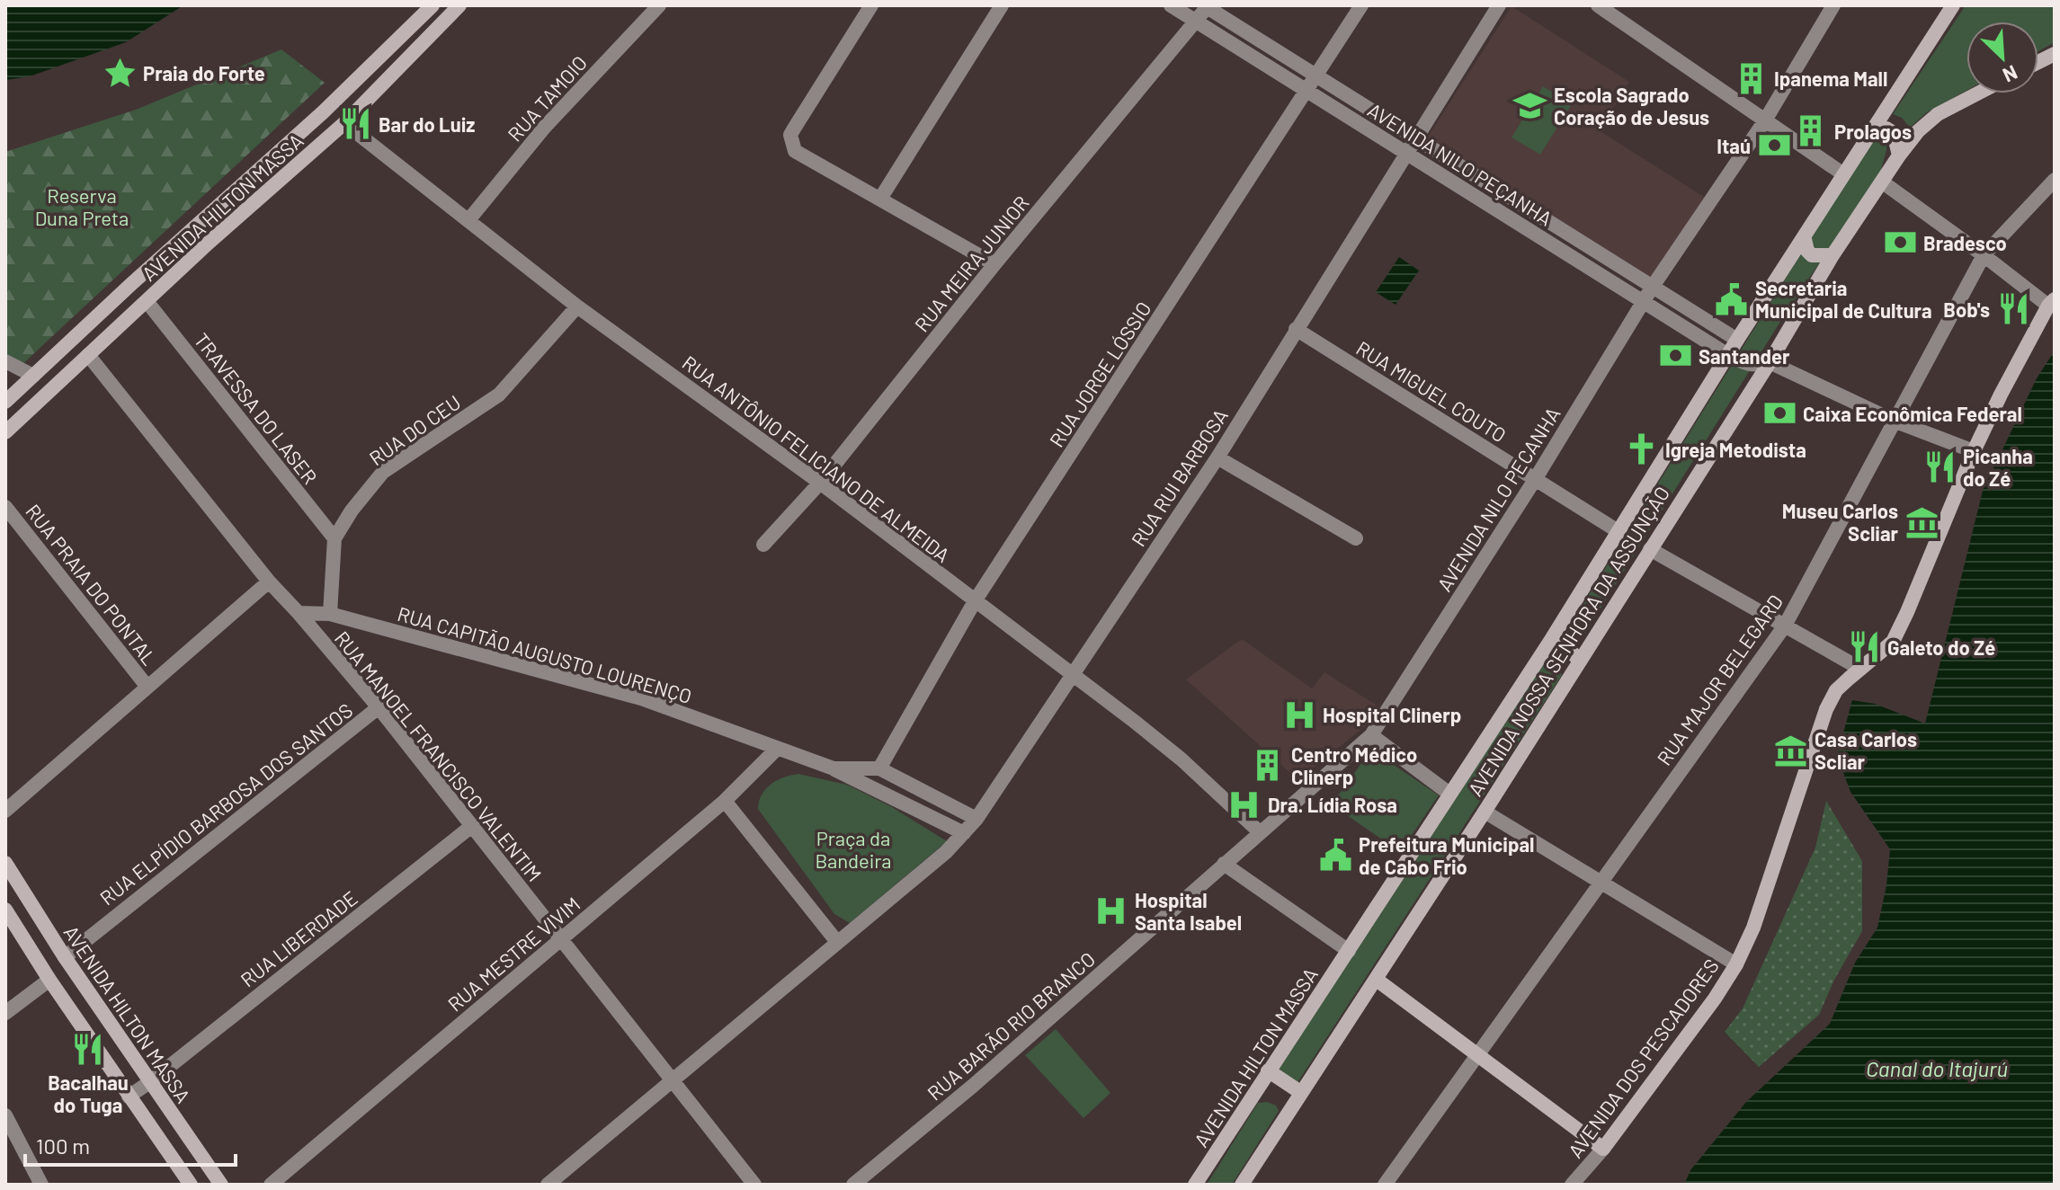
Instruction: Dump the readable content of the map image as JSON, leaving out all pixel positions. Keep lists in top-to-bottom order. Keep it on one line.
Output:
{"streets":{"main road":["AVENIDA HILTON MASSA","AVENIDA NOSSA SENHORA DA ASSUNÇÃO","AVENIDA DOS PESCADORES"],"street":["RUA TAMOIO","AVENIDA NILO PEÇANHA","RUA MEIRA JUNIOR","RUA JORGE LÓSSIO","RUA MIGUEL COUTO","TRAVESSA DO LASER","RUA DO CEU","RUA ANTÔNIO FELICIANO DE ALMEIDA","RUA RUI BARBOSA","AVENIDA NILO PECANHA","RUA PRAIA DO PONTAL","RUA CAPITÃO AUGUSTO LOURENÇO","RUA MAJOR BELEGARD","RUA MANOEL FRANCISCO VALENTIM","RUA ELPÍDIO BARBOSA DOS SANTOS","RUA LIBERDADE","RUA MESTRE VIVIM","RUA BARÃO RIO BRANCO"]},"crossings":[["RUA TAMOIO","RUA ANTÔNIO FELICIANO DE ALMEIDA"],["AVENIDA NILO PEÇANHA","RUA MEIRA JUNIOR"],["AVENIDA NILO PEÇANHA","RUA JORGE LÓSSIO"],["AVENIDA NILO PEÇANHA","RUA RUI BARBOSA"],["AVENIDA NILO PEÇANHA","AVENIDA NILO PECANHA"],["AVENIDA NILO PEÇANHA","AVENIDA NOSSA SENHORA DA ASSUNÇÃO"],["AVENIDA NILO PEÇANHA","RUA MAJOR BELEGARD"],["AVENIDA NILO PEÇANHA","AVENIDA DOS PESCADORES"],["AVENIDA HILTON MASSA","TRAVESSA DO LASER"],["AVENIDA HILTON MASSA","RUA ANTÔNIO FELICIANO DE ALMEIDA"],["AVENIDA HILTON MASSA","AVENIDA NOSSA SENHORA DA ASSUNÇÃO"],["AVENIDA HILTON MASSA","RUA MANOEL FRANCISCO VALENTIM"],["AVENIDA HILTON MASSA","RUA ELPÍDIO BARBOSA DOS SANTOS"],["AVENIDA HILTON MASSA","RUA LIBERDADE"],["RUA MEIRA JUNIOR","RUA ANTÔNIO FELICIANO DE ALMEIDA"],["RUA JORGE LÓSSIO","RUA ANTÔNIO FELICIANO DE ALMEIDA"],["RUA JORGE LÓSSIO","RUA CAPITÃO AUGUSTO LOURENÇO"],["RUA MIGUEL COUTO","RUA RUI BARBOSA"],["RUA MIGUEL COUTO","AVENIDA NILO PECANHA"],["RUA MIGUEL COUTO","AVENIDA NOSSA SENHORA DA ASSUNÇÃO"],["TRAVESSA DO LASER","RUA DO CEU"],["RUA DO CEU","RUA ANTÔNIO FELICIANO DE ALMEIDA"],["RUA DO CEU","RUA CAPITÃO AUGUSTO LOURENÇO"],["RUA ANTÔNIO FELICIANO DE ALMEIDA","RUA RUI BARBOSA"],["RUA ANTÔNIO FELICIANO DE ALMEIDA","AVENIDA NILO PECANHA"],["RUA RUI BARBOSA","RUA CAPITÃO AUGUSTO LOURENÇO"],["RUA RUI BARBOSA","RUA MANOEL FRANCISCO VALENTIM"],["AVENIDA NILO PECANHA","RUA BARÃO RIO BRANCO"],["RUA CAPITÃO AUGUSTO LOURENÇO","RUA MANOEL FRANCISCO VALENTIM"],["RUA CAPITÃO AUGUSTO LOURENÇO","RUA MESTRE VIVIM"],["RUA MANOEL FRANCISCO VALENTIM","RUA ELPÍDIO BARBOSA DOS SANTOS"],["RUA MANOEL FRANCISCO VALENTIM","RUA LIBERDADE"],["RUA MANOEL FRANCISCO VALENTIM","RUA MESTRE VIVIM"]],"water":["Canal do Itajurú"],"parks":["Reserva Duna Preta","Praça da Bandeira"],"places":{"place":["Praia do Forte"],"building":["Ipanema Mall","Prolagos","Centro Médico Clinerp"],"school or university":["Escola Sagrado Coração de Jesus"],"restaurant":["Bar do Luiz","Bob's","Picanha do Zé","Galeto do Zé","Bacalhau do Tuga"],"bank":["Itaú","Bradesco","Santander","Caixa Econômica Federal"],"public building":["Secretaria Municipal de Cultura","Prefeitura Municipal de Cabo Frio"],"church":["Igreja Metodista"],"museum":["Museu Carlos Scliar","Casa Carlos Scliar"],"hospital":["Hospital Clinerp","Dra. Lídia Rosa","Hospital Santa Isabel"]},"scale_bar":"100 m","north":"bottom right"}
